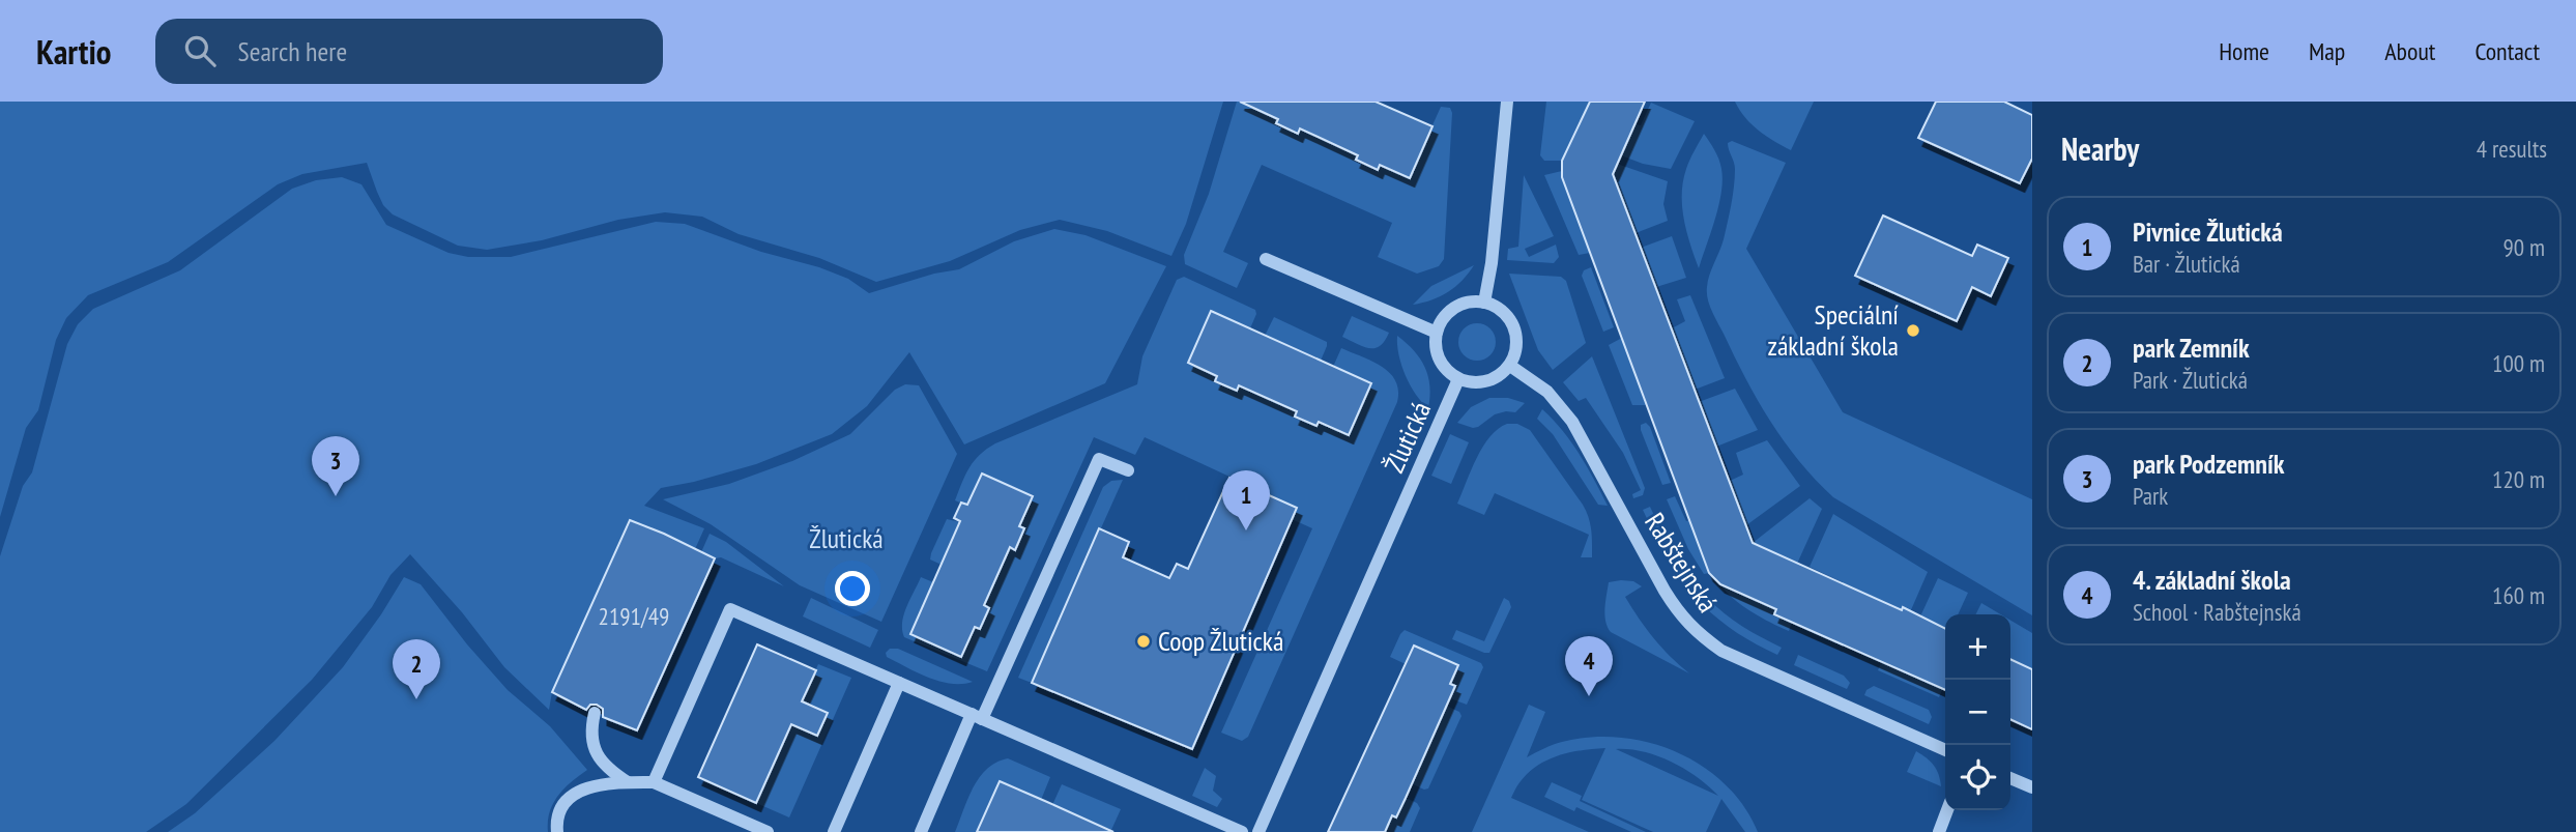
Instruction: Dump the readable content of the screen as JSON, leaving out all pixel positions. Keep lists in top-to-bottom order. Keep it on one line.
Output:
{"streets":{"street":["Žlutická","Rabštejnská"]},"crossings":[["Žlutická","Rabštejnská"]],"parks":["Žlutická"],"places":["Speciální základní škola","Coop Žlutická"],"house_numbers":["2191/49"],"page":{"header":"Kartio","search":"Search here","nav":["Home","Map","About","Contact"],"heading":["Nearby","4 results"],"list":[{"mark":"1","name":"Pivnice Žlutická","note":"Bar · Žlutická","value":"90 m"},{"mark":"2","name":"park Zemník","note":"Park · Žlutická","value":"100 m"},{"mark":"3","name":"park Podzemník","note":"Park","value":"120 m"},{"mark":"4","name":"4. základní škola","note":"School · Rabštejnská","value":"160 m"}],"pins":["3","1","4","2"],"map_buttons":["+","−"]}}
